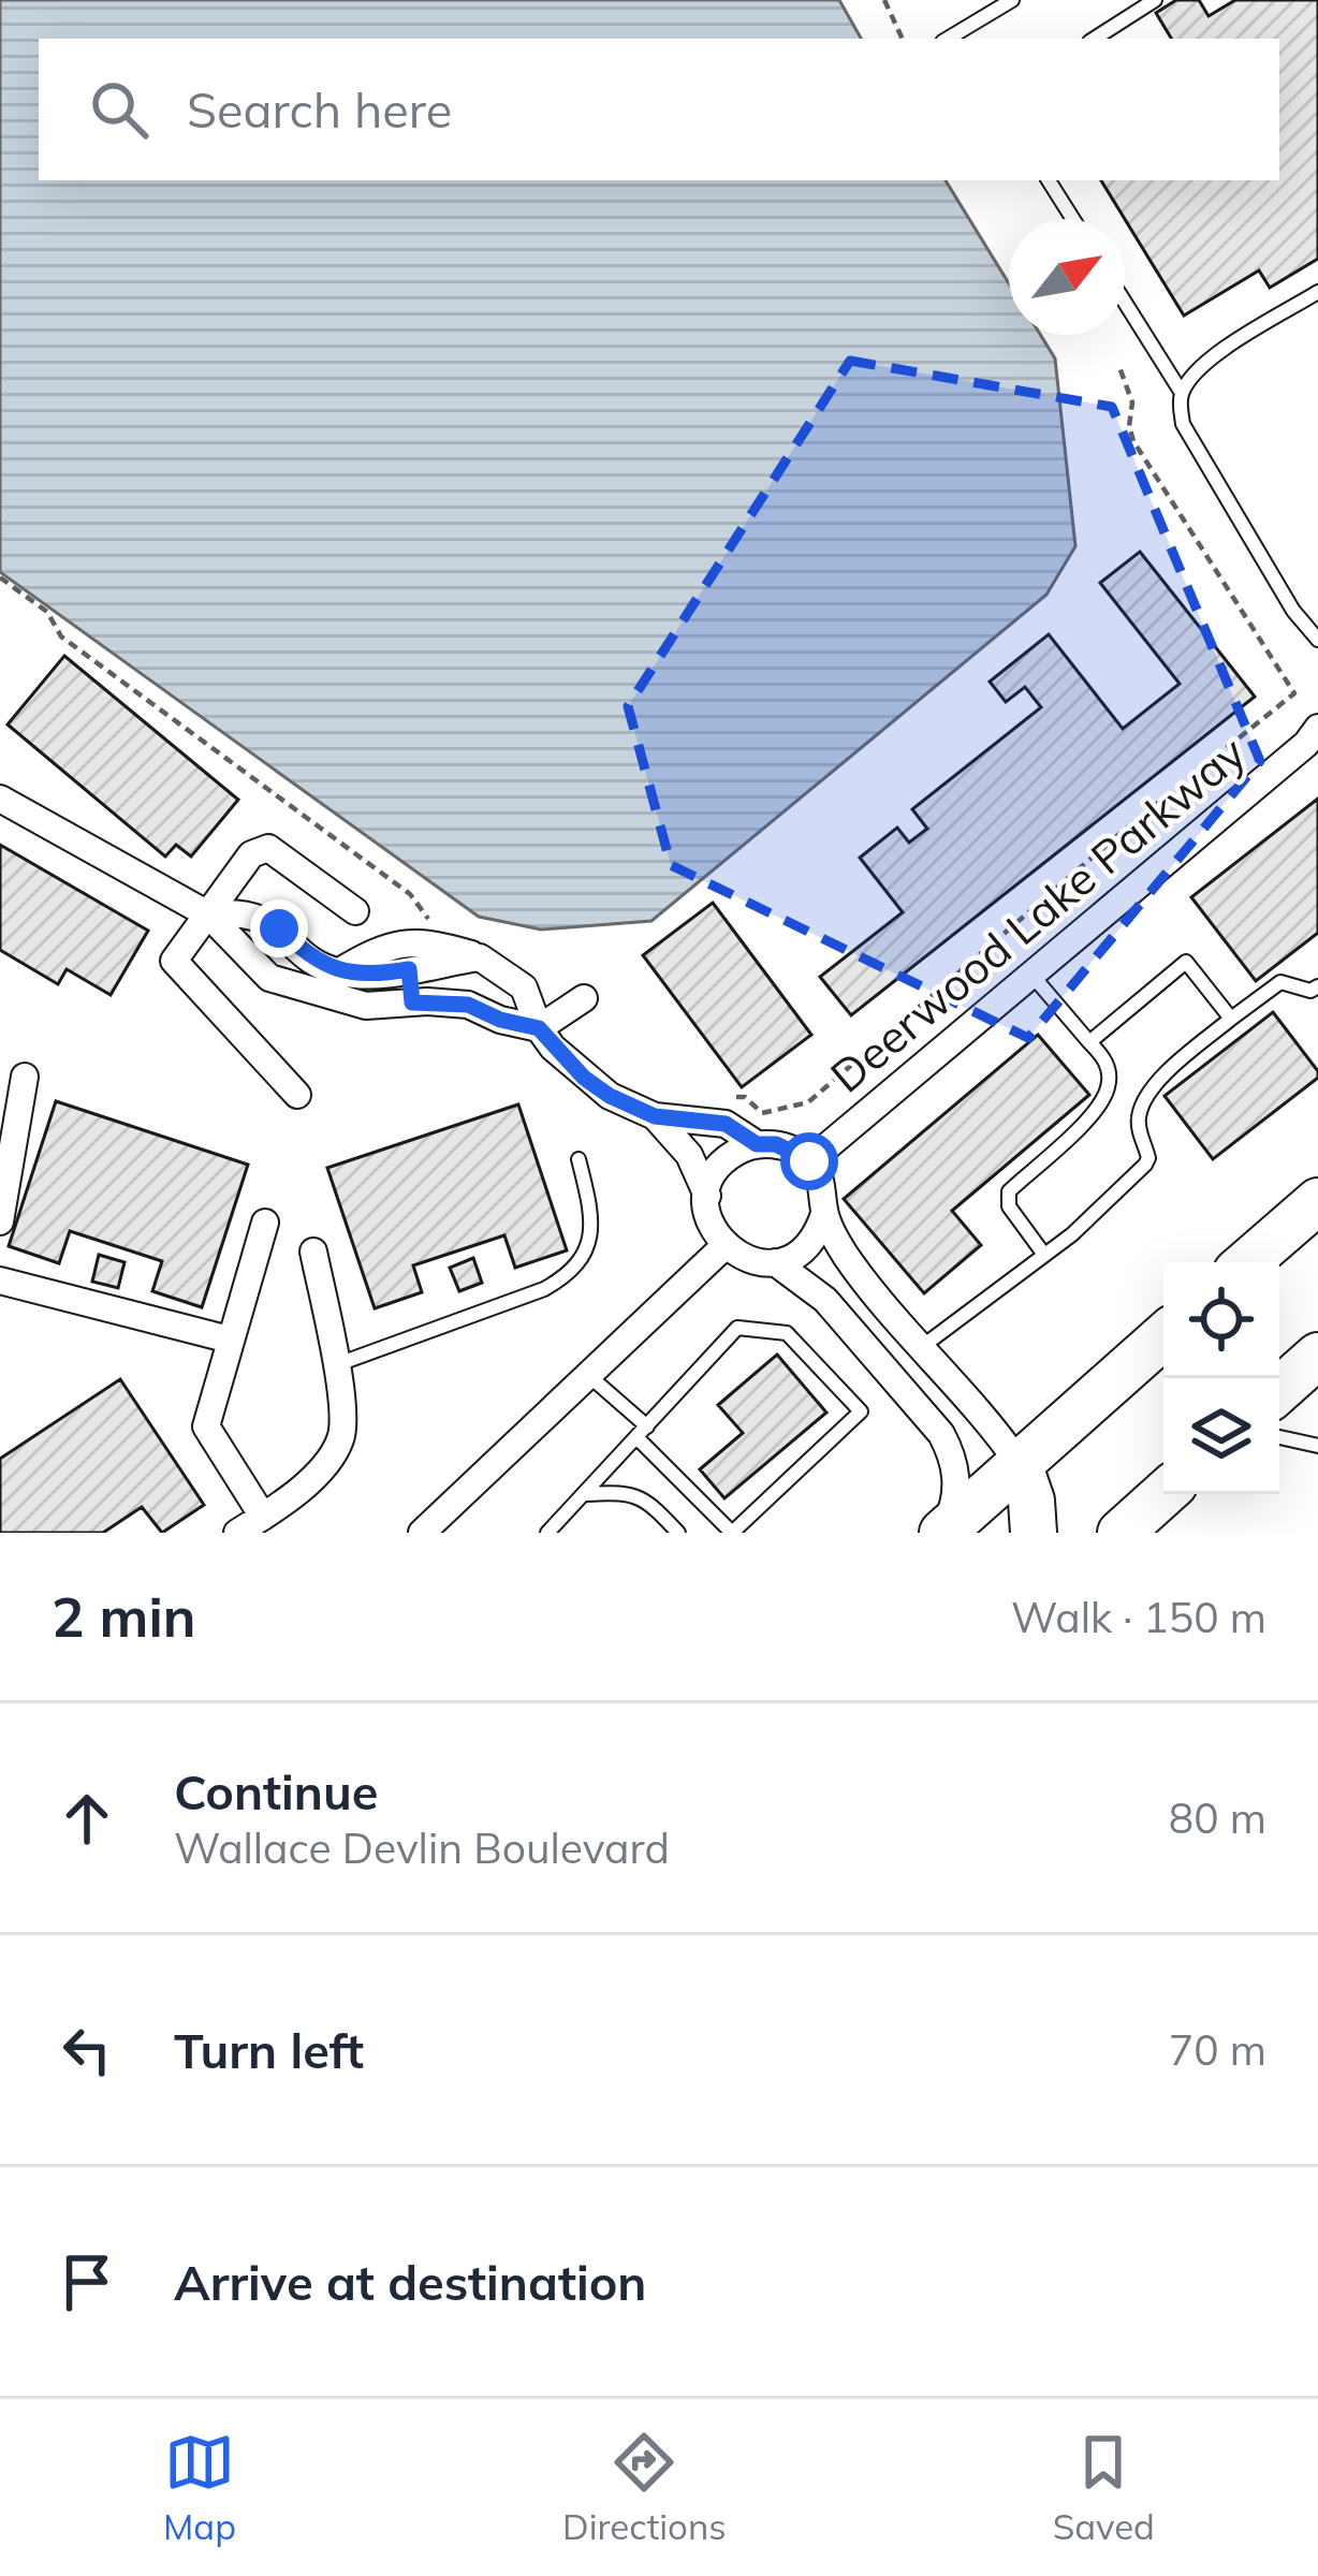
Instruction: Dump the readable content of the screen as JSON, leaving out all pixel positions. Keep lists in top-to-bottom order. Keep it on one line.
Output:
{"streets":{"street":["Deerwood Lake Parkway"]},"north":"top right","page":{"search":"Search here","heading":["2 min","Walk · 150 m"],"list":[["Continue","Wallace Devlin Boulevard","80 m"],["Turn left","70 m"],"Arrive at destination"],"nav":["Map","Directions","Saved"]}}
